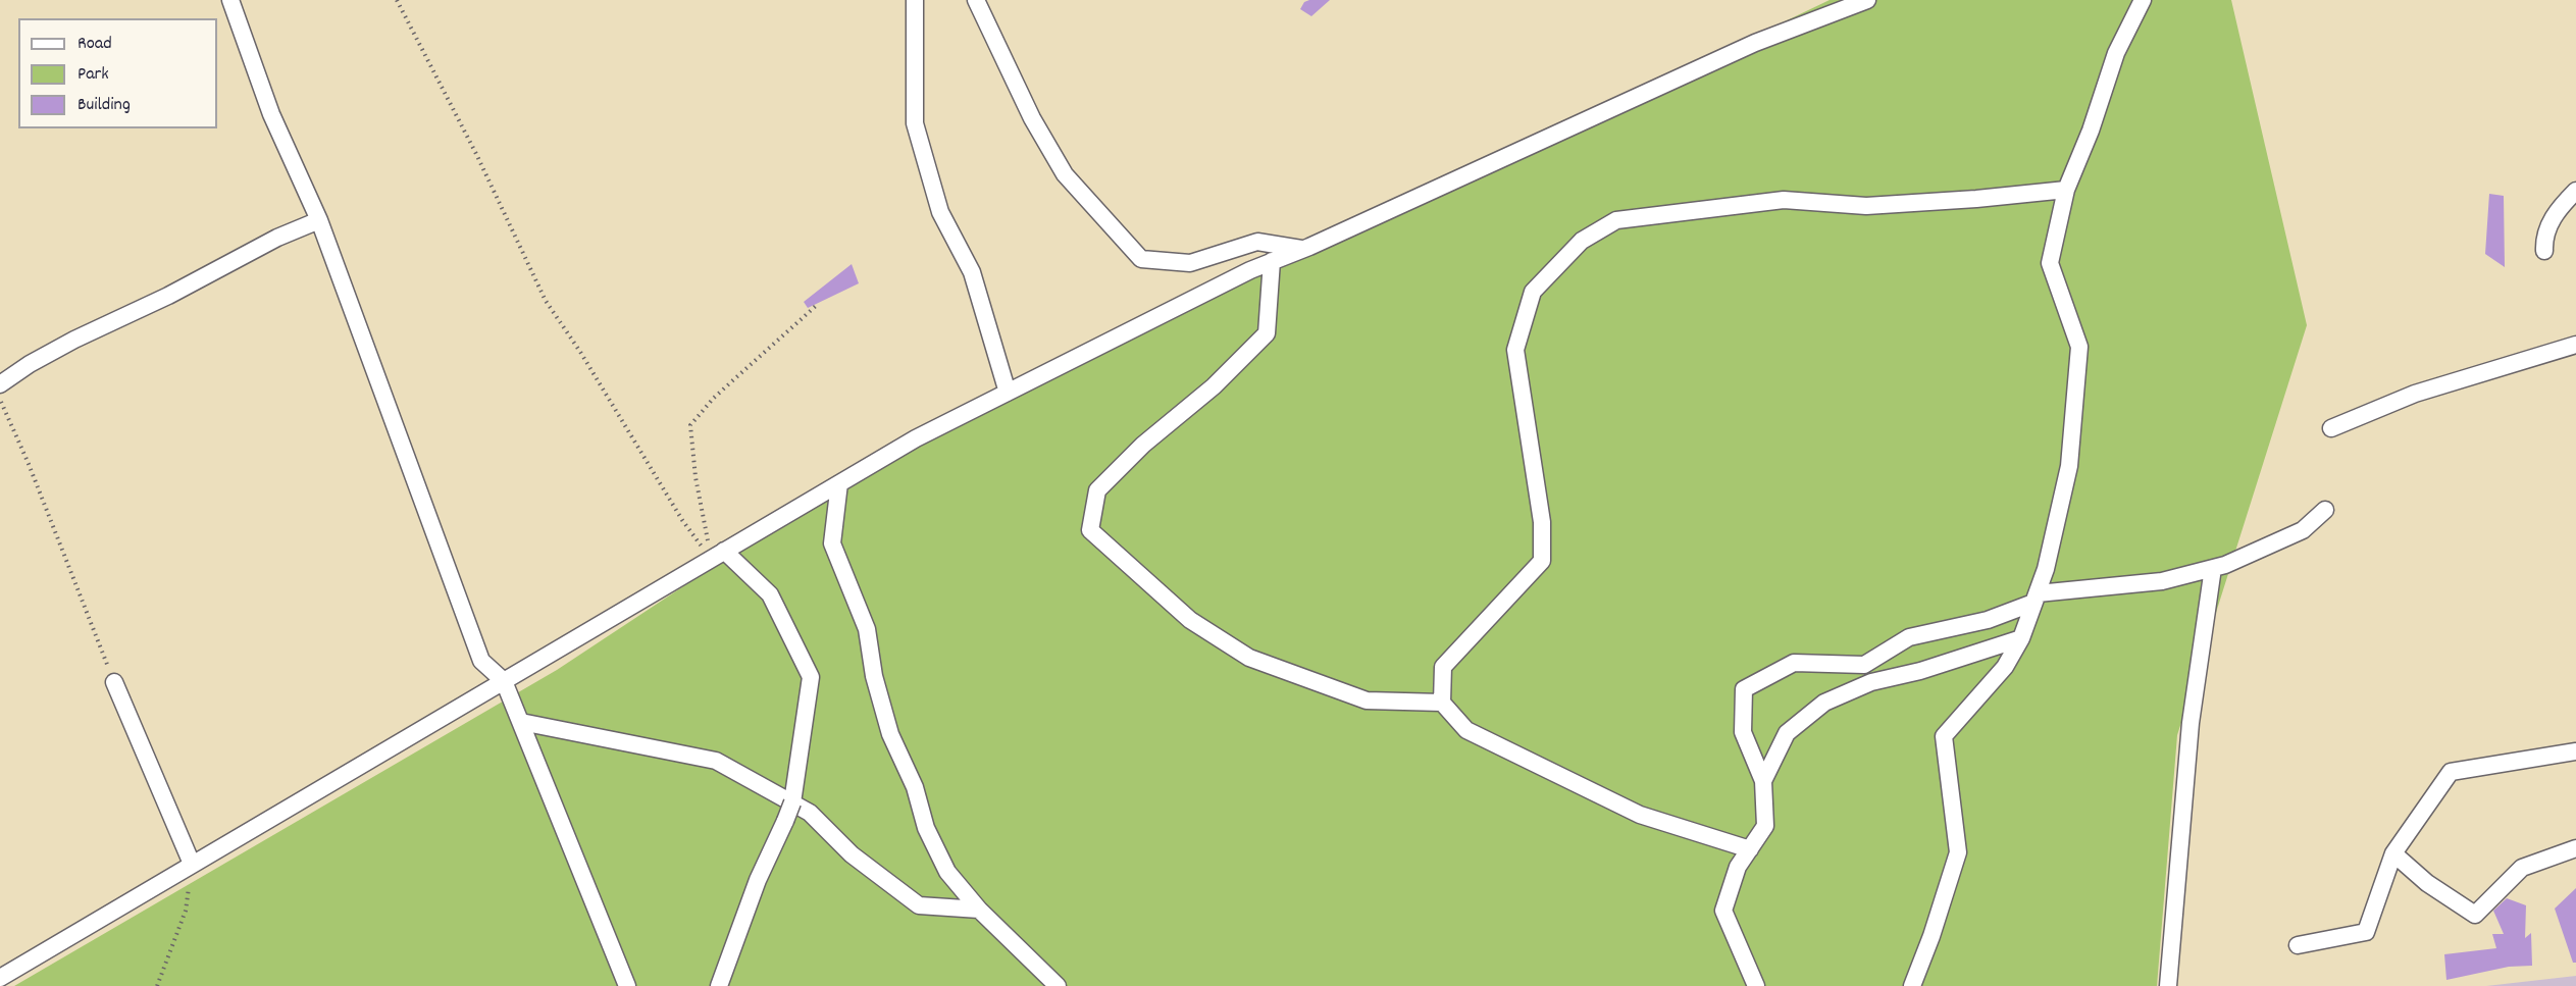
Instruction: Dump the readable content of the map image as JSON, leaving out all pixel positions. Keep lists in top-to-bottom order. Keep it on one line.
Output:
{"legend":["Road","Park","Building"]}
